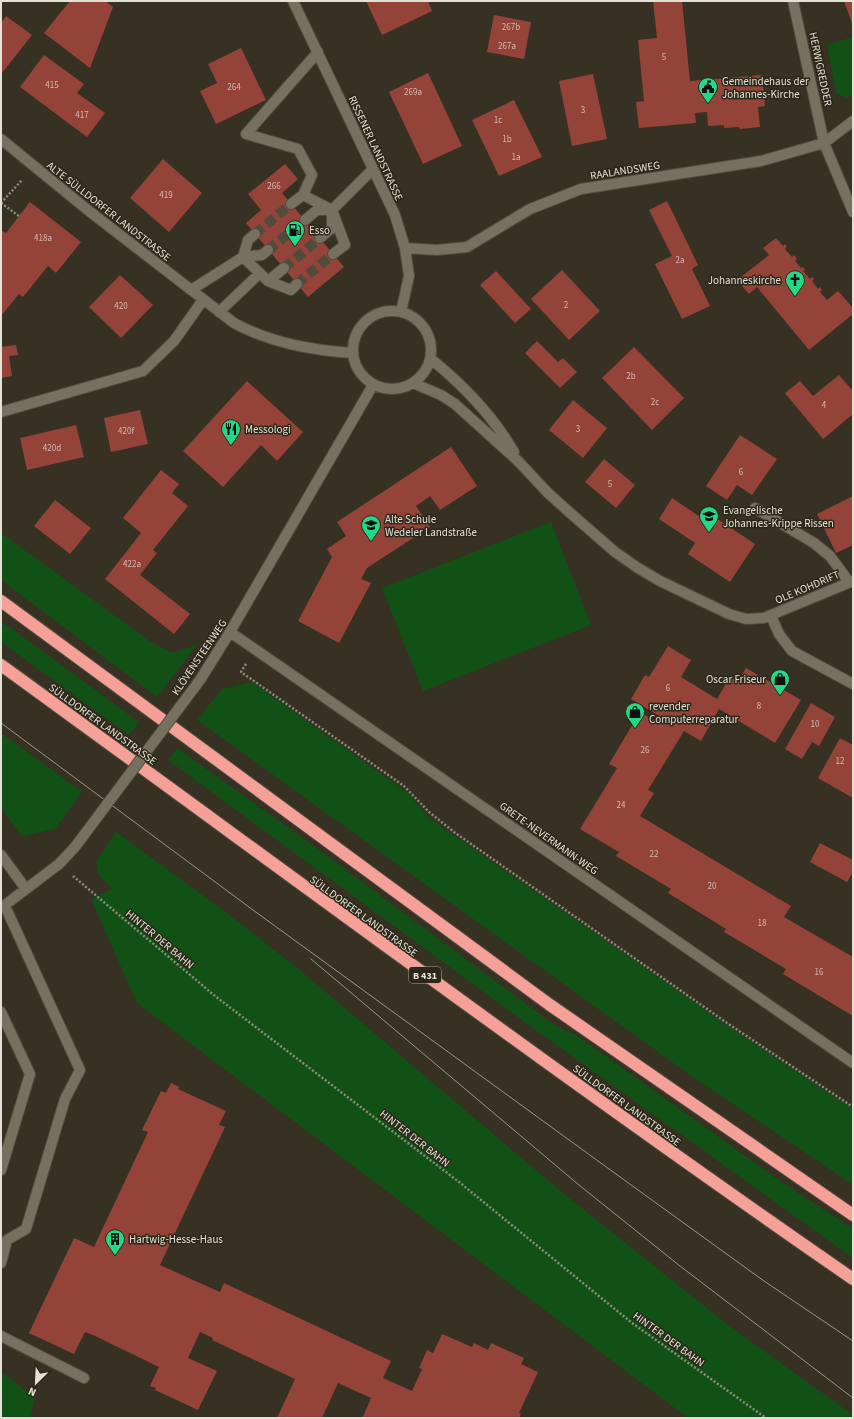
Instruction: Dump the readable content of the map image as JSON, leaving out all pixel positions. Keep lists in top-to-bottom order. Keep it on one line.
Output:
{"streets":{"highway":["SÜLLDORFER LANDSTRASSE","B 431"],"street":["HERWIGREDDER","RISSENER LANDSTRASSE","RAALANDSWEG","ALTE SÜLLDORFER LANDSTRASSE","OLE KOHDRIFT","KLÖVENSTEENWEG","GRETE-NEVERMANN-WEG"],"path":["HINTER DER BAHN"]},"crossings":[["HERWIGREDDER","RAALANDSWEG"],["RISSENER LANDSTRASSE","RAALANDSWEG"],["RISSENER LANDSTRASSE","ALTE SÜLLDORFER LANDSTRASSE"],["RISSENER LANDSTRASSE","KLÖVENSTEENWEG"],["ALTE SÜLLDORFER LANDSTRASSE","KLÖVENSTEENWEG"],["KLÖVENSTEENWEG","GRETE-NEVERMANN-WEG"],["KLÖVENSTEENWEG","HINTER DER BAHN"]],"places":{"public building":["Gemeindehaus der Johannes-Kirche"],"fuel station":["Esso"],"church":["Johanneskirche"],"restaurant":["Messologi"],"school or university":["Evangelische Johannes-Krippe Rissen","Alte Schule Wedeler Landstraße"],"shop":["Oscar Friseur","revender Computerreparatur"],"building":["Hartwig-Hesse-Haus"]},"house_numbers":["267b","267a","5","415","264","269a","3","417","1c","1b","1a","266","419","418a","2a","2","420","2b","2c","4","3","420f","420d","6","5","422a","6","8","10","26","12","24","22","20","18","16"],"north":"bottom left"}
